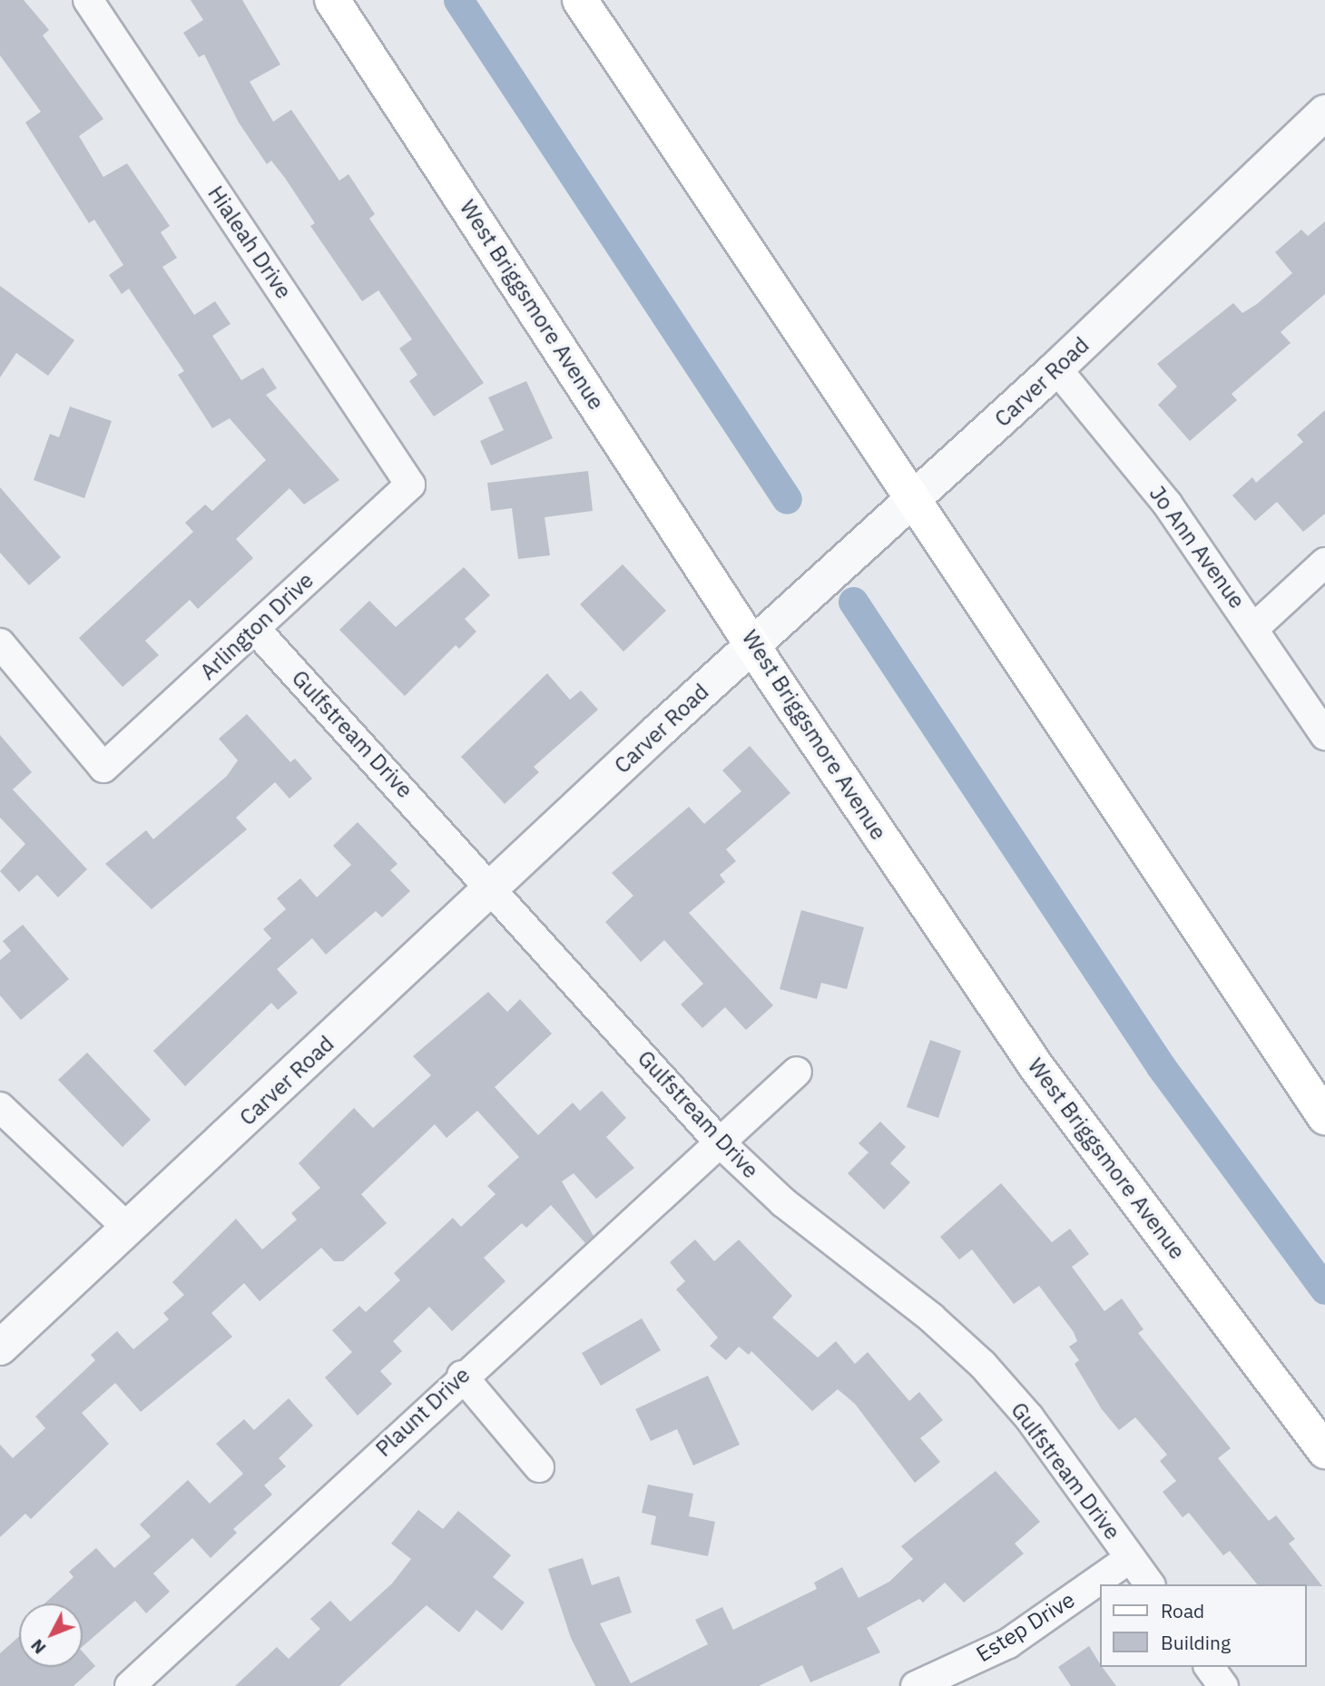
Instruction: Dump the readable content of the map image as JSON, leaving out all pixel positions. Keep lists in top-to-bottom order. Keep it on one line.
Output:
{"streets":{"main road":["West Briggsmore Avenue"],"street":["Hialeah Drive","Carver Road","Jo Ann Avenue","Arlington Drive","Gulfstream Drive","Plaunt Drive","Estep Drive"]},"crossings":[["Hialeah Drive","Arlington Drive"],["West Briggsmore Avenue","Carver Road"],["Carver Road","Jo Ann Avenue"],["Carver Road","Gulfstream Drive"],["Arlington Drive","Gulfstream Drive"],["Gulfstream Drive","Plaunt Drive"],["Gulfstream Drive","Estep Drive"]],"legend":["Road","Building"],"north":"bottom left"}
